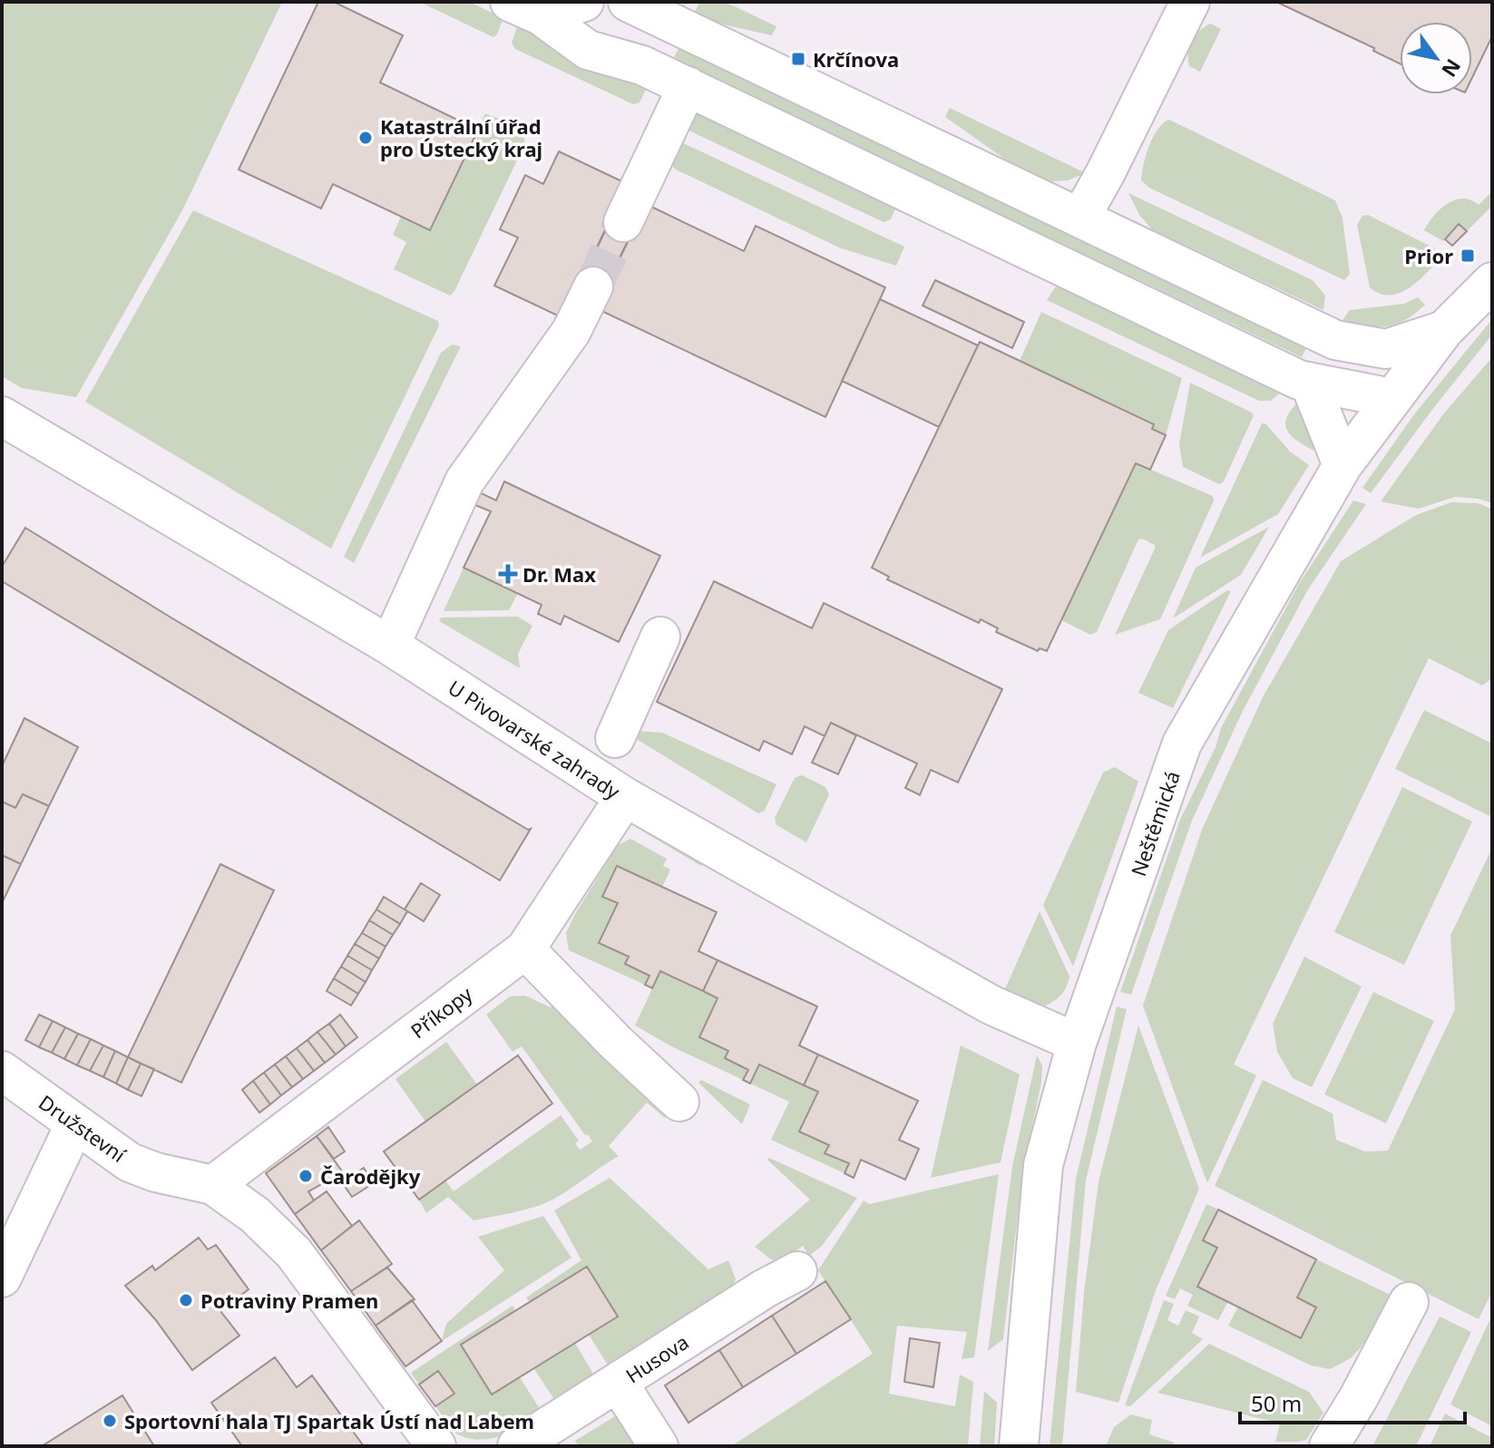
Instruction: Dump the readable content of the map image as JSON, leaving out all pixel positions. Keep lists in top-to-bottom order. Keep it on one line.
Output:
{"streets":{"street":["U Pivovarské zahrady","Neštěmická","Příkopy","Družstevní","Husova"]},"crossings":[["U Pivovarské zahrady","Neštěmická"],["U Pivovarské zahrady","Příkopy"],["Příkopy","Družstevní"]],"places":{"transit":["Krčínova","Prior"],"other":["Katastrální úřad pro Ústecký kraj","Čarodějky","Potraviny Pramen","Sportovní hala TJ Spartak Ústí nad Labem"],"health":["Dr. Max"]},"scale_bar":"50 m","north":"bottom right"}
